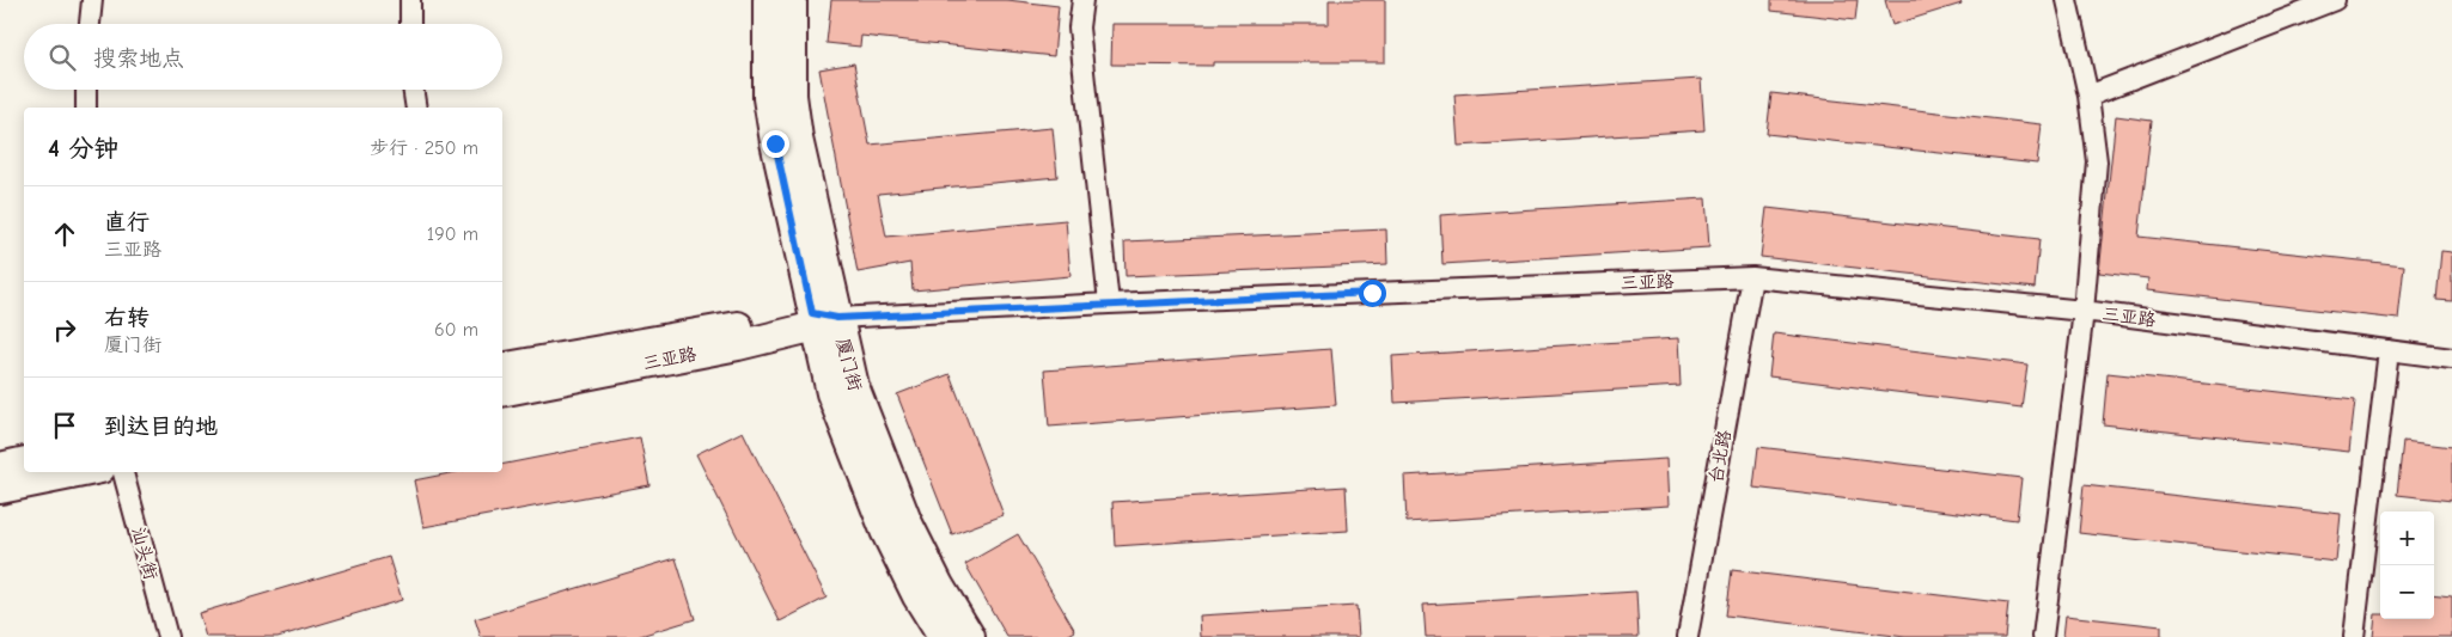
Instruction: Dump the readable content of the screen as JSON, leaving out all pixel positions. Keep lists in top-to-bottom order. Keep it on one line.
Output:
{"streets":{"main road":["三亚路","厦门街"],"street":["台北路","汕头街"]},"crossings":[["三亚路","厦门街"],["三亚路","台北路"]],"page":{"search":"搜索地点","heading":["4 分钟","步行 · 250 m"],"list":[["直行","三亚路","190 m"],["右转","厦门街","60 m"],"到达目的地"],"map_buttons":["+","−"]}}
